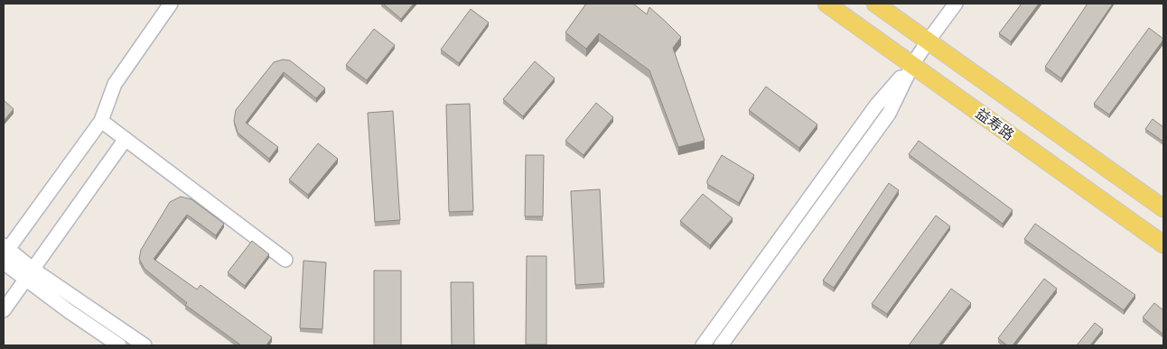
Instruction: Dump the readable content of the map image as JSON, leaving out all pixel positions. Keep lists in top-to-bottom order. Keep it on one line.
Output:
{"streets":{"main road":["益寿路"]}}
